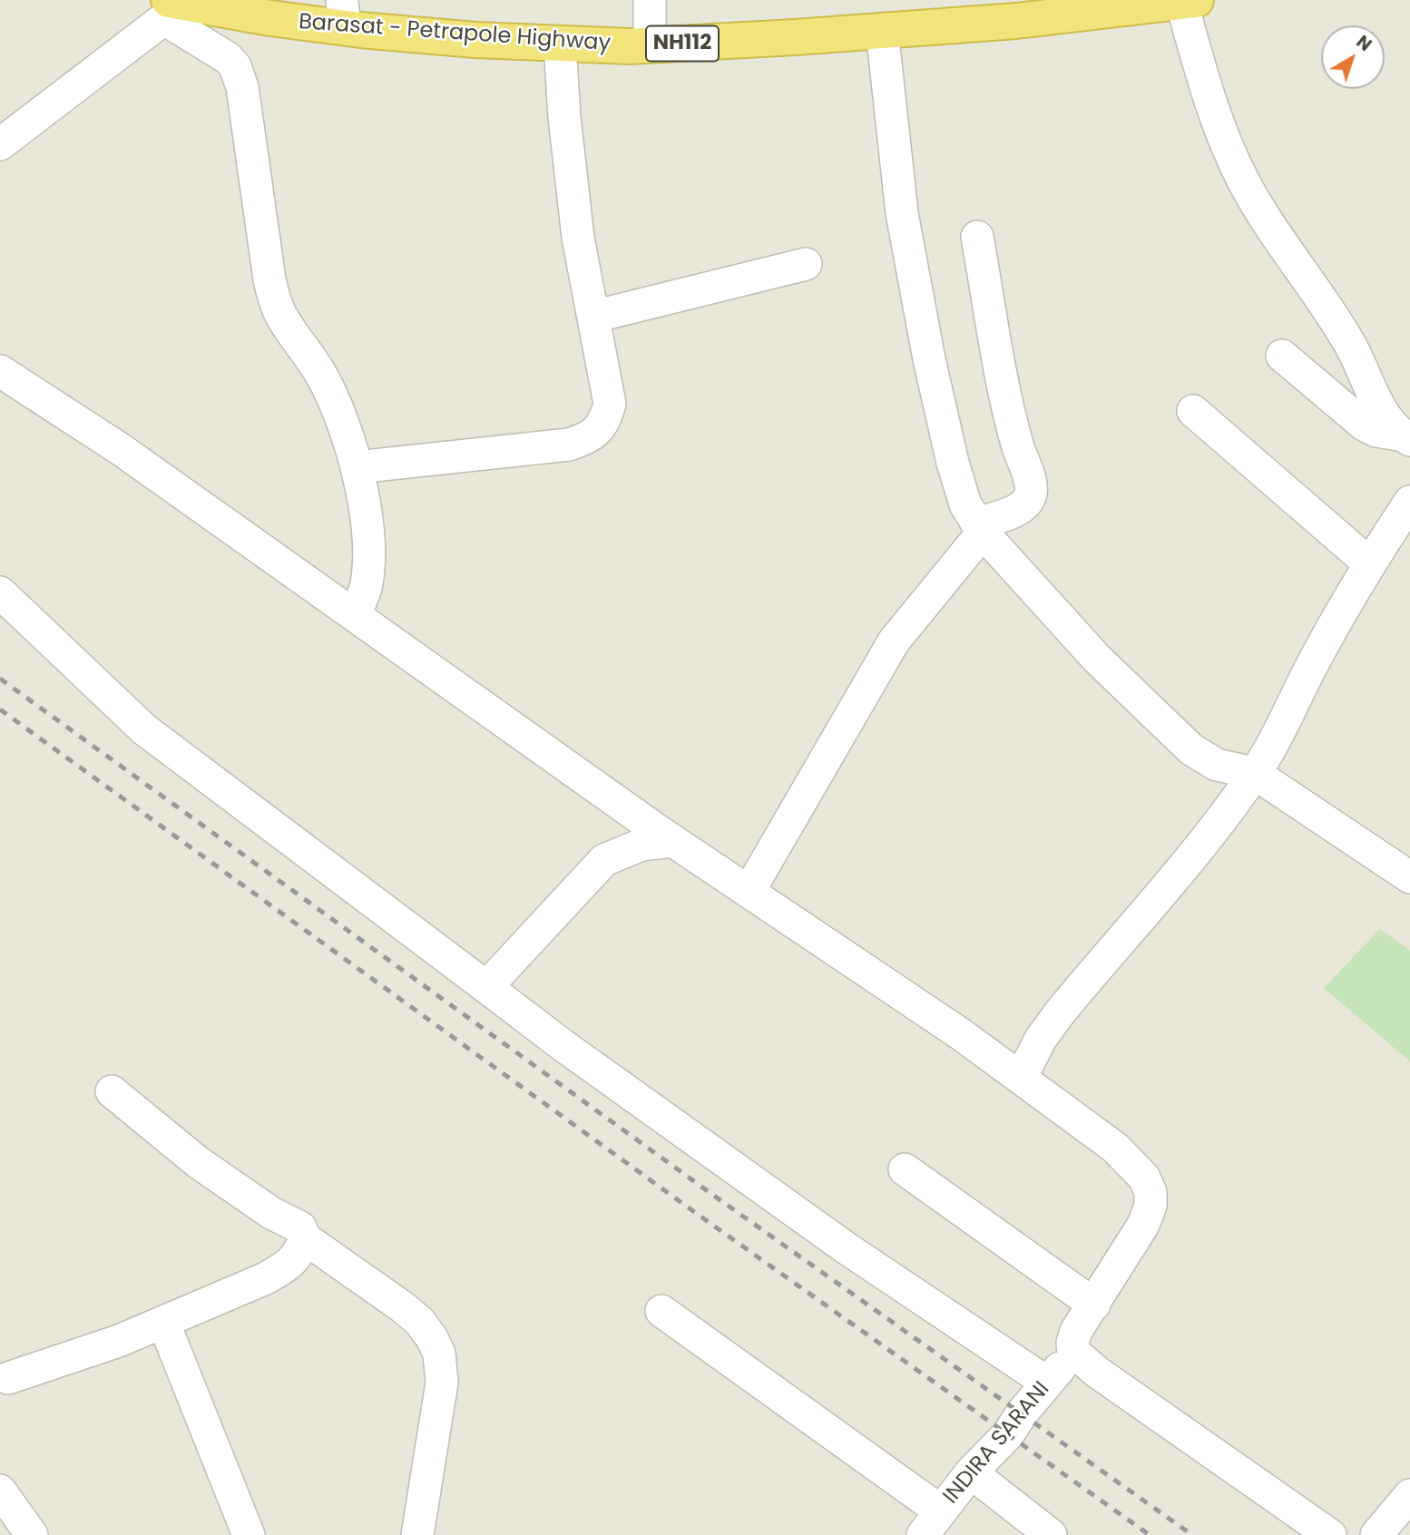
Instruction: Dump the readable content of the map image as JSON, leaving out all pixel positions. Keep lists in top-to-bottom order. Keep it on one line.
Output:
{"streets":{"highway":["Barasat - Petrapole Highway","NH112"],"street":["INDIRA SARANI"]},"north":"top right"}
